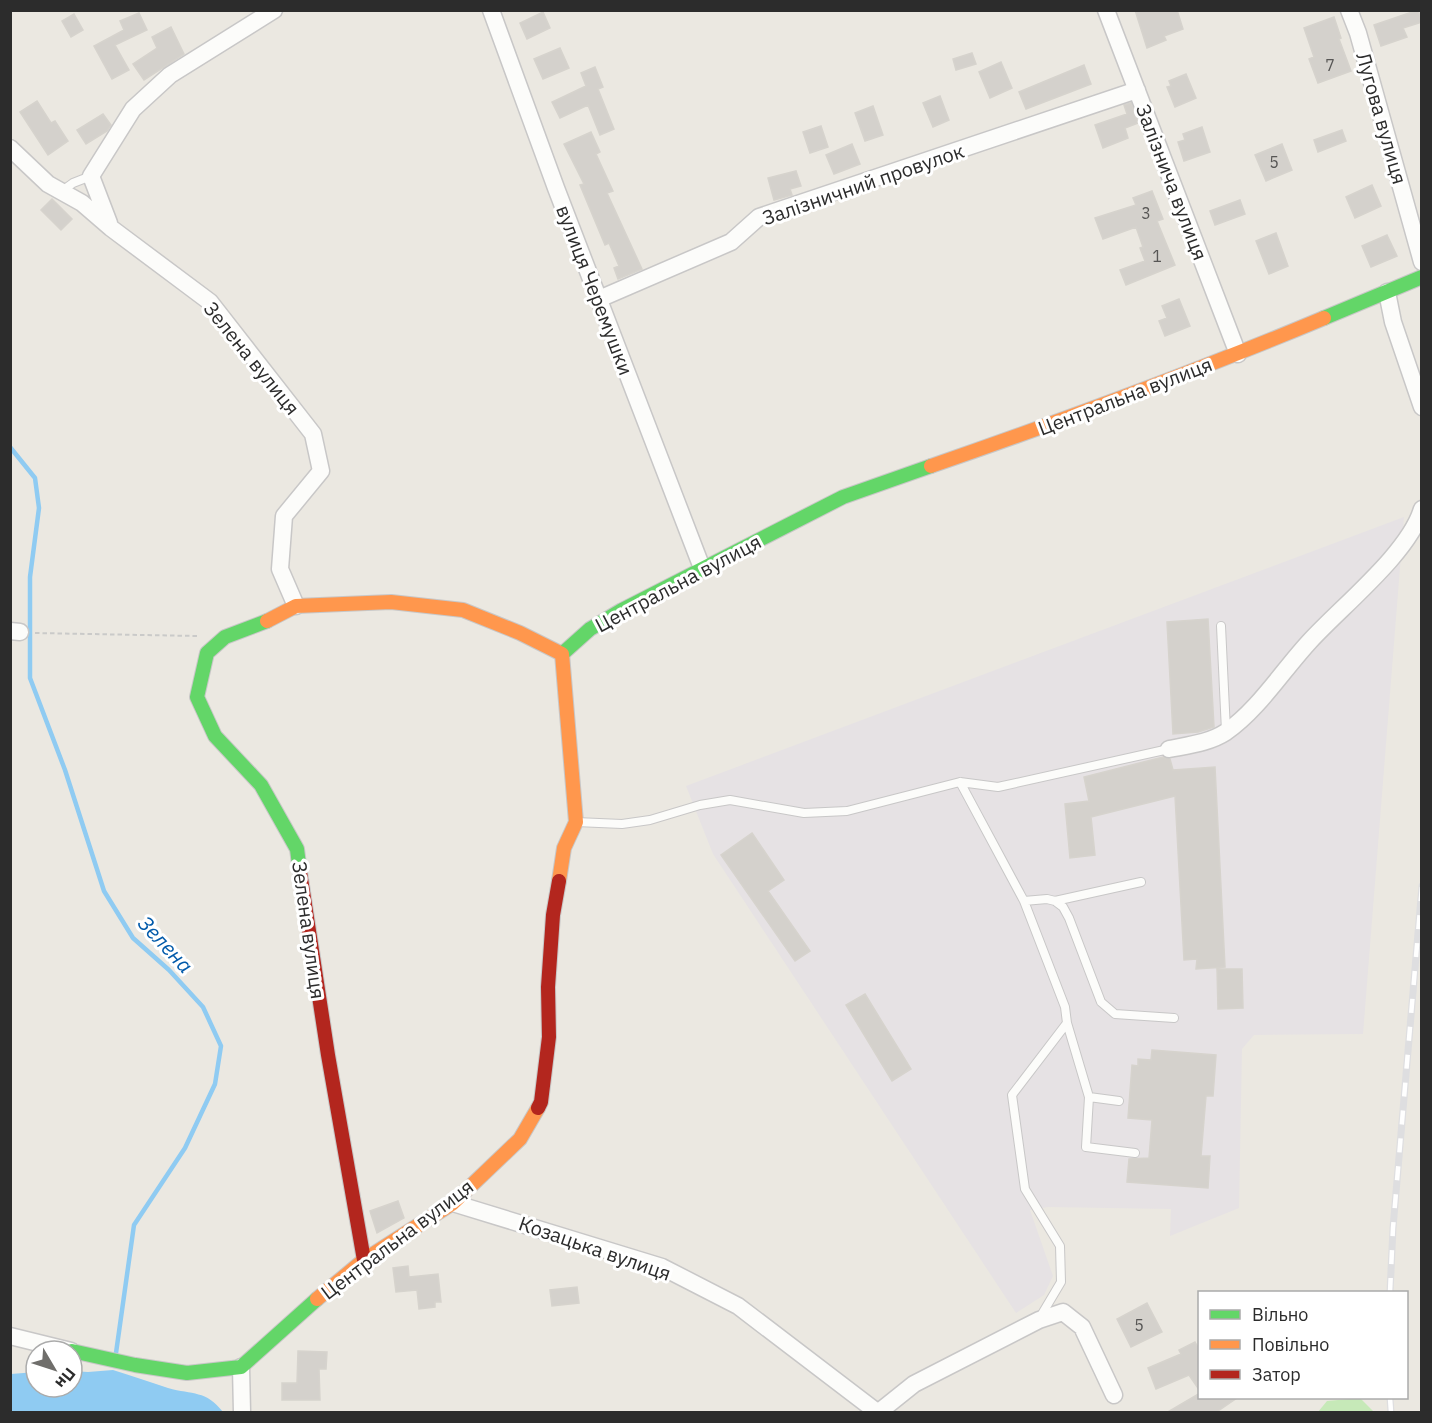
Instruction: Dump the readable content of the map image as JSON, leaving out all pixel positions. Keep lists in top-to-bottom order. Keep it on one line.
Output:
{"streets":{"street":["Лугова вулиця","Залізнича вулиця","Залізничний провулок","вулиця Черемушки","Зелена вулиця","Центральна вулиця","Козацька вулиця"]},"crossings":[["Залізнича вулиця","Залізничний провулок"],["Залізнича вулиця","Центральна вулиця"],["Залізничний провулок","вулиця Черемушки"],["вулиця Черемушки","Центральна вулиця"],["Зелена вулиця","Центральна вулиця"],["Центральна вулиця","Козацька вулиця"]],"water":["Зелена"],"house_numbers":["7","5","3","1","5"],"legend":["Вільно","Повільно","Затор"],"north":"bottom right"}
